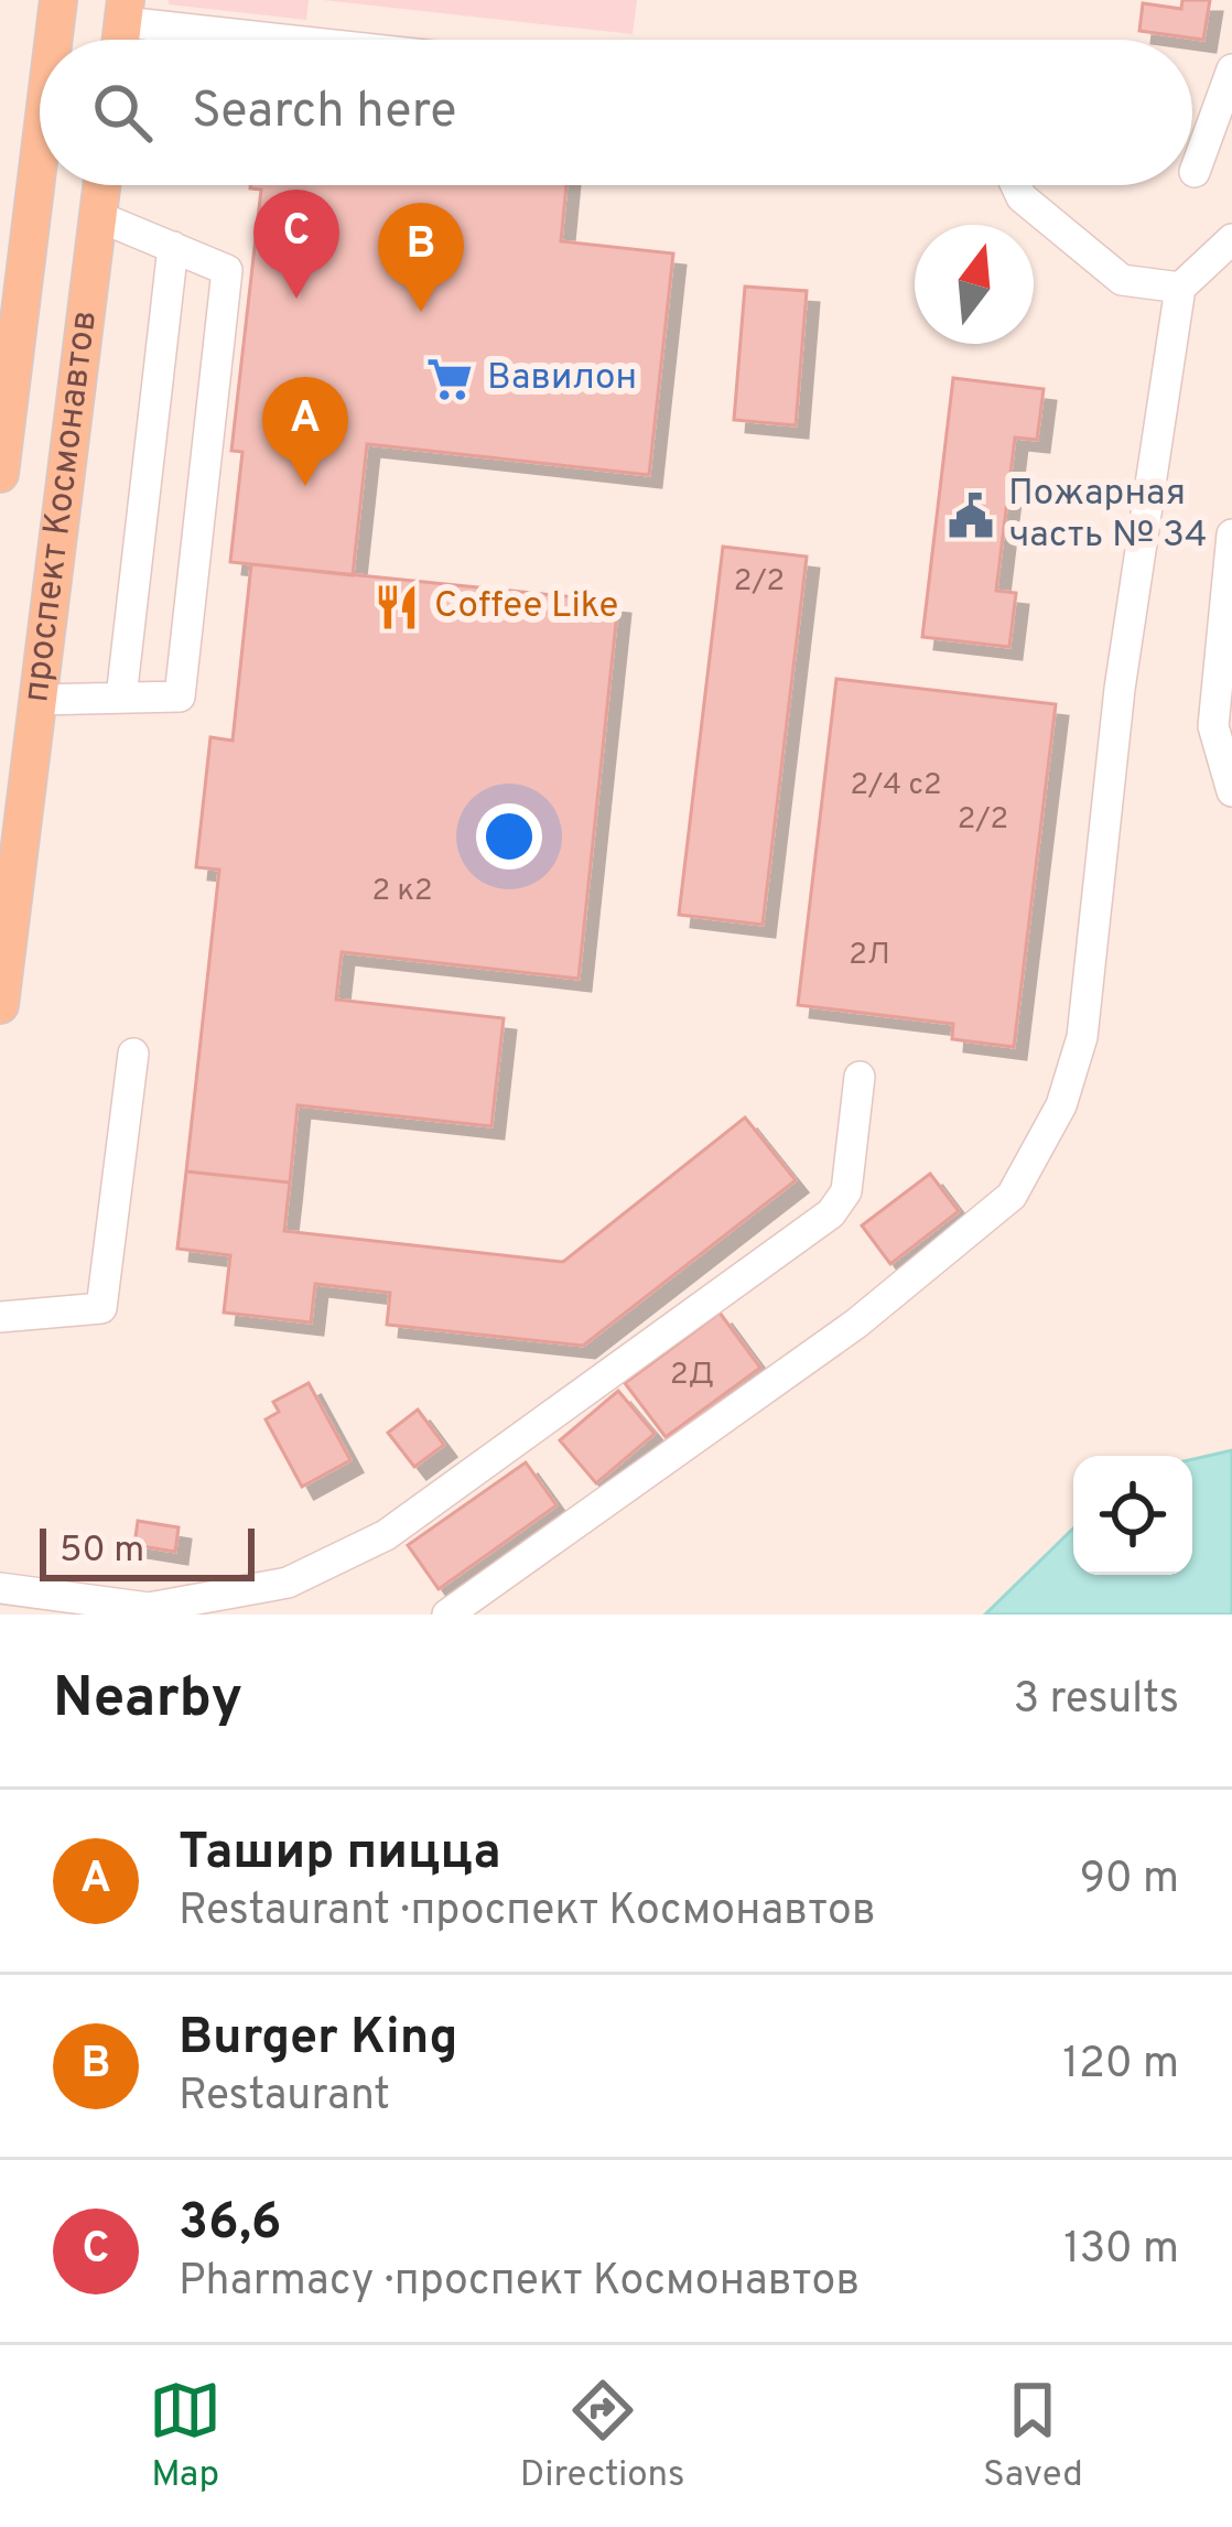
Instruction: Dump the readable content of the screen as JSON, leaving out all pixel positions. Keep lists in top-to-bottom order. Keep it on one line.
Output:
{"streets":{"main road":["проспект Космонавтов"]},"places":{"supermarket":["Вавилон"],"public building":["Пожарная часть № 34"],"restaurant":["Coffee Like"]},"house_numbers":["2/2","2/4 с2","2/2","2 к2","2Л","2Д"],"scale_bar":"50 m","north":"top","page":{"search":"Search here","pins":["C","B","A"],"scale":"50 m","heading":["Nearby","3 results"],"list":[{"mark":"A","name":"Ташир пицца","note":"Restaurant · проспект Космонавтов","value":"90 m"},{"mark":"B","name":"Burger King","note":"Restaurant","value":"120 m"},{"mark":"C","name":"36,6","note":"Pharmacy · проспект Космонавтов","value":"130 m"}],"nav":["Map","Directions","Saved"]}}
